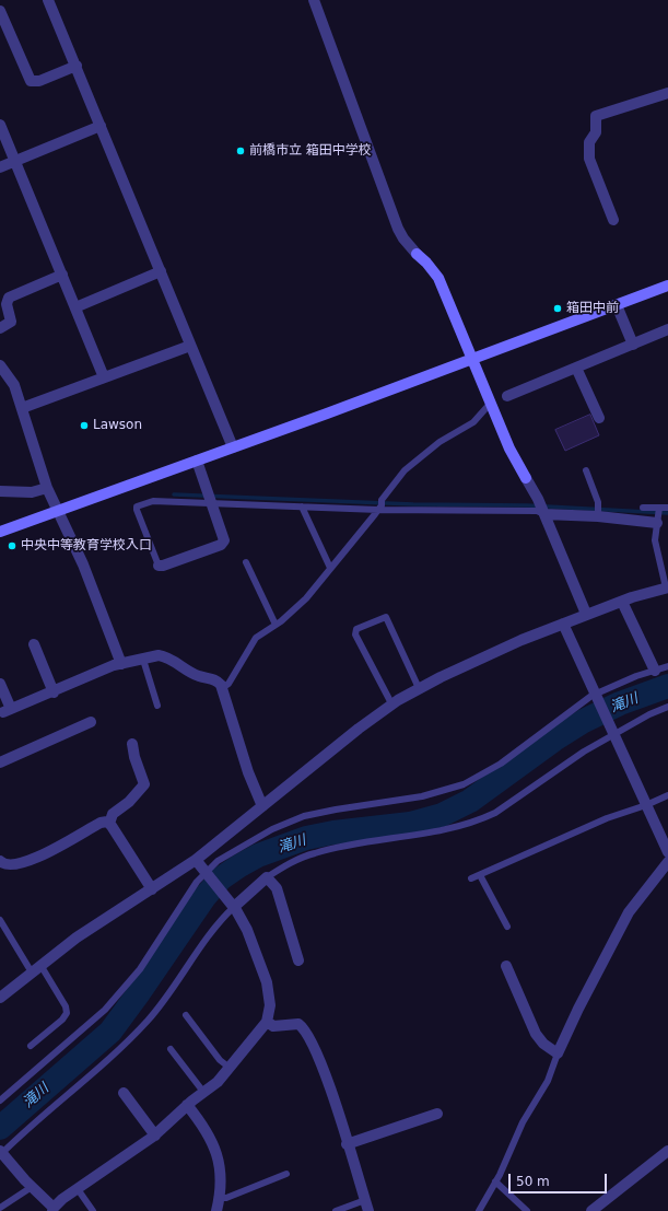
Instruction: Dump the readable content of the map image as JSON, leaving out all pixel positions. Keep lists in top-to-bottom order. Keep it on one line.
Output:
{"water":["滝川"],"places":["前橋市立 箱田中学校","箱田中前","Lawson","中央中等教育学校入口"],"scale_bar":"50 m"}
